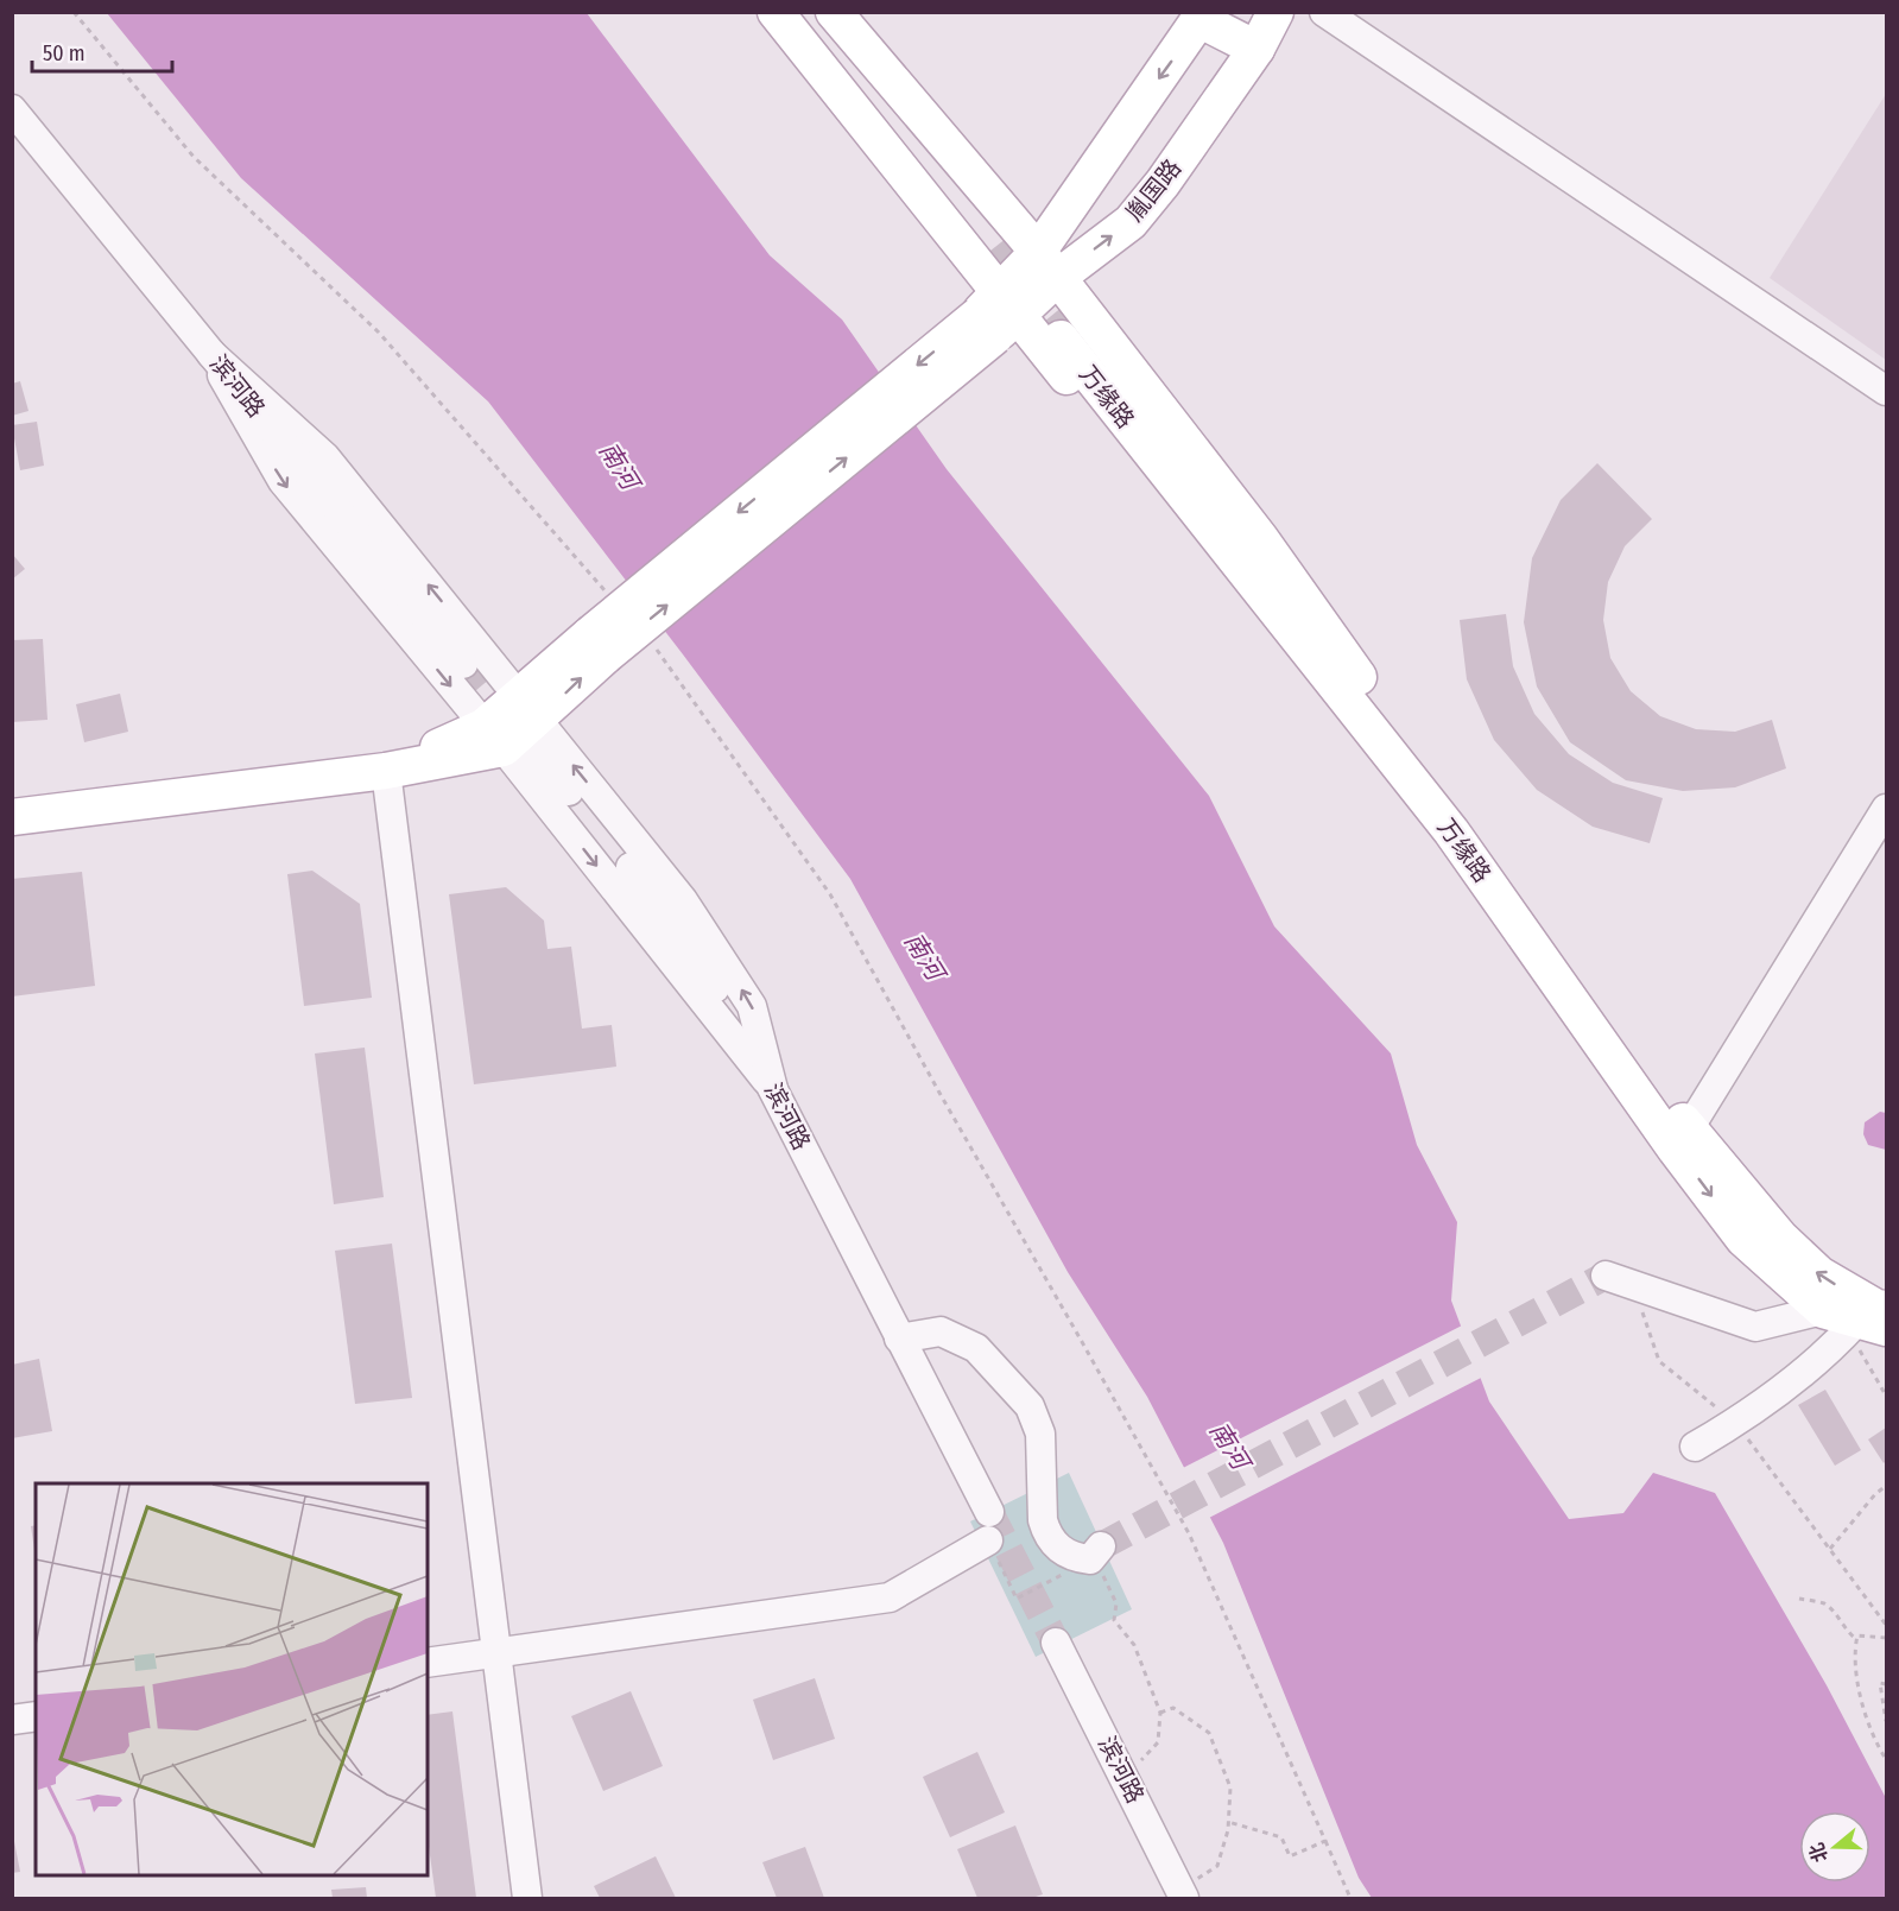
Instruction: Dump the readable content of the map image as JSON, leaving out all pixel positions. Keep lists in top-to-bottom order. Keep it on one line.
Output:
{"streets":{"main road":["胤国路","万缘路"],"street":["滨河路"]},"water":["南河"],"scale_bar":"50 m","north":"left"}
